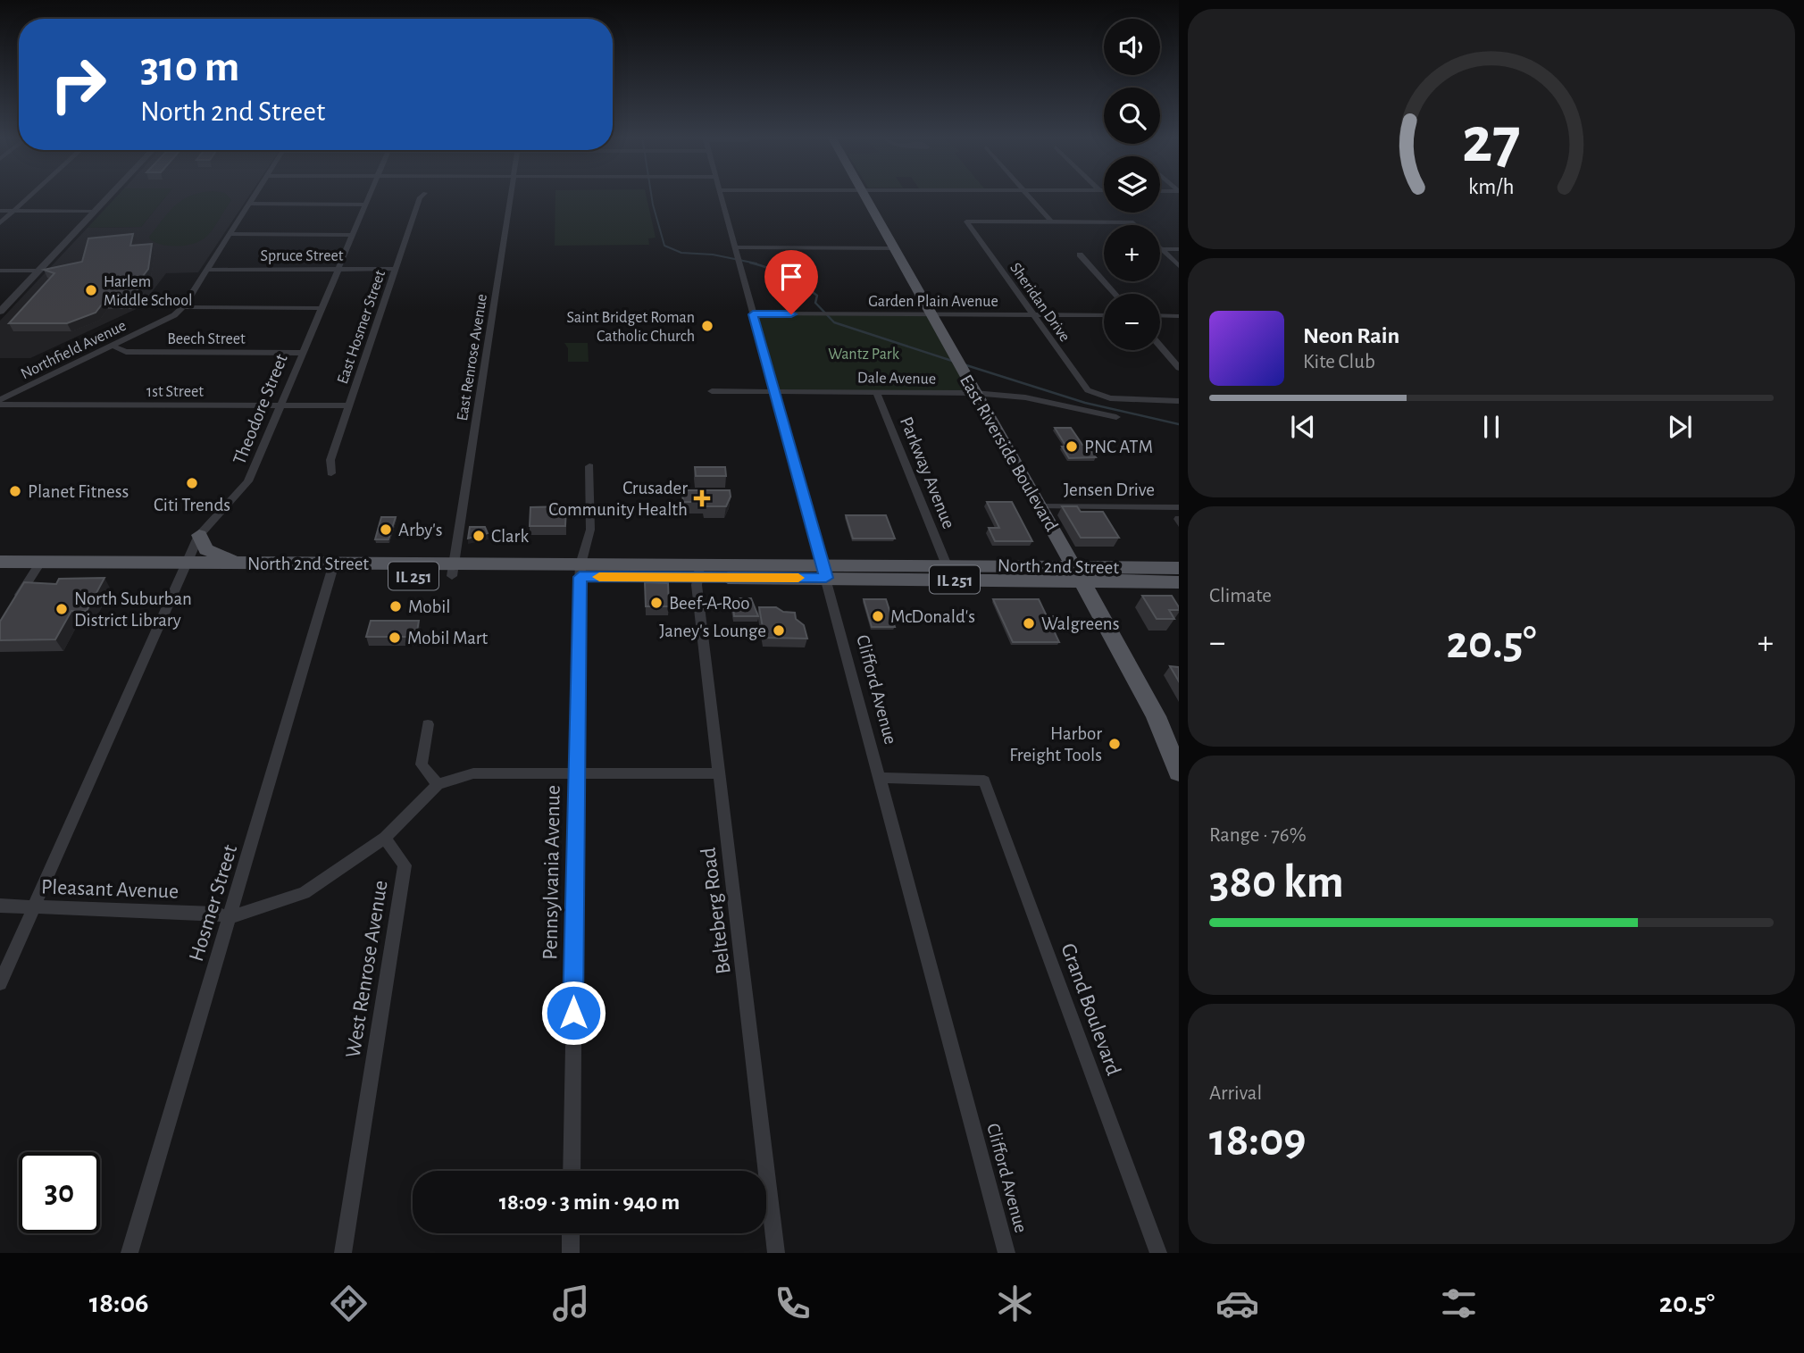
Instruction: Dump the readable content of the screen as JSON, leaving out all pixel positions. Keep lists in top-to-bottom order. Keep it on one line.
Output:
{"streets":{"main road":["East Riverside Boulevard","North 2nd Street","IL 251"],"street":["Spruce Street","Garden Plain Avenue","Sheridan Drive","East Hosmer Street","Beech Street","Northfield Avenue","East Renrose Avenue","Dale Avenue","1st Street","Theodore Street","Parkway Avenue","Jensen Drive","Clifford Avenue","Pennsylvania Avenue","Pleasant Avenue","Hosmer Street","Belteberg Road","West Renrose Avenue","Grand Boulevard"]},"crossings":[["Spruce Street","East Hosmer Street"],["Spruce Street","Northfield Avenue"],["Spruce Street","Theodore Street"],["Garden Plain Avenue","Sheridan Drive"],["Garden Plain Avenue","East Riverside Boulevard"],["Garden Plain Avenue","Clifford Avenue"],["East Hosmer Street","1st Street"],["Beech Street","Northfield Avenue"],["Beech Street","Theodore Street"],["Northfield Avenue","1st Street"],["East Renrose Avenue","North 2nd Street"],["Dale Avenue","East Riverside Boulevard"],["Dale Avenue","Parkway Avenue"],["Dale Avenue","Clifford Avenue"],["1st Street","Theodore Street"],["Theodore Street","North 2nd Street"],["Theodore Street","Pleasant Avenue"],["East Riverside Boulevard","Jensen Drive"],["East Riverside Boulevard","North 2nd Street"],["Parkway Avenue","North 2nd Street"],["North 2nd Street","Clifford Avenue"],["North 2nd Street","Pennsylvania Avenue"],["North 2nd Street","Hosmer Street"],["North 2nd Street","Belteberg Road"],["Pleasant Avenue","Hosmer Street"],["Pleasant Avenue","West Renrose Avenue"]],"parks":["Wantz Park"],"places":{"other":["Harlem Middle School","Saint Bridget Roman Catholic Church","PNC ATM","Citi Trends","Planet Fitness","Arby's","Clark","Beef-A-Roo","Mobil","North Suburban District Library","McDonald's","Walgreens","Janey's Lounge","Mobil Mart","Harbor Freight Tools"],"health":["Crusader Community Health"]},"page":{"map_buttons":["+","−"],"turn":["310 m","North 2nd Street"],"song":["Neon Rain","Kite Club"],"tile":["Climate",["Range · 76%","380 km"],["Arrival","18:09"]],"heat":["−","20.5°","+"],"limit":"30","trip":"18:09 · 3 min · 940 m","tabs":["18:06","20.5°"],"gauge":["27","km/h"]}}
